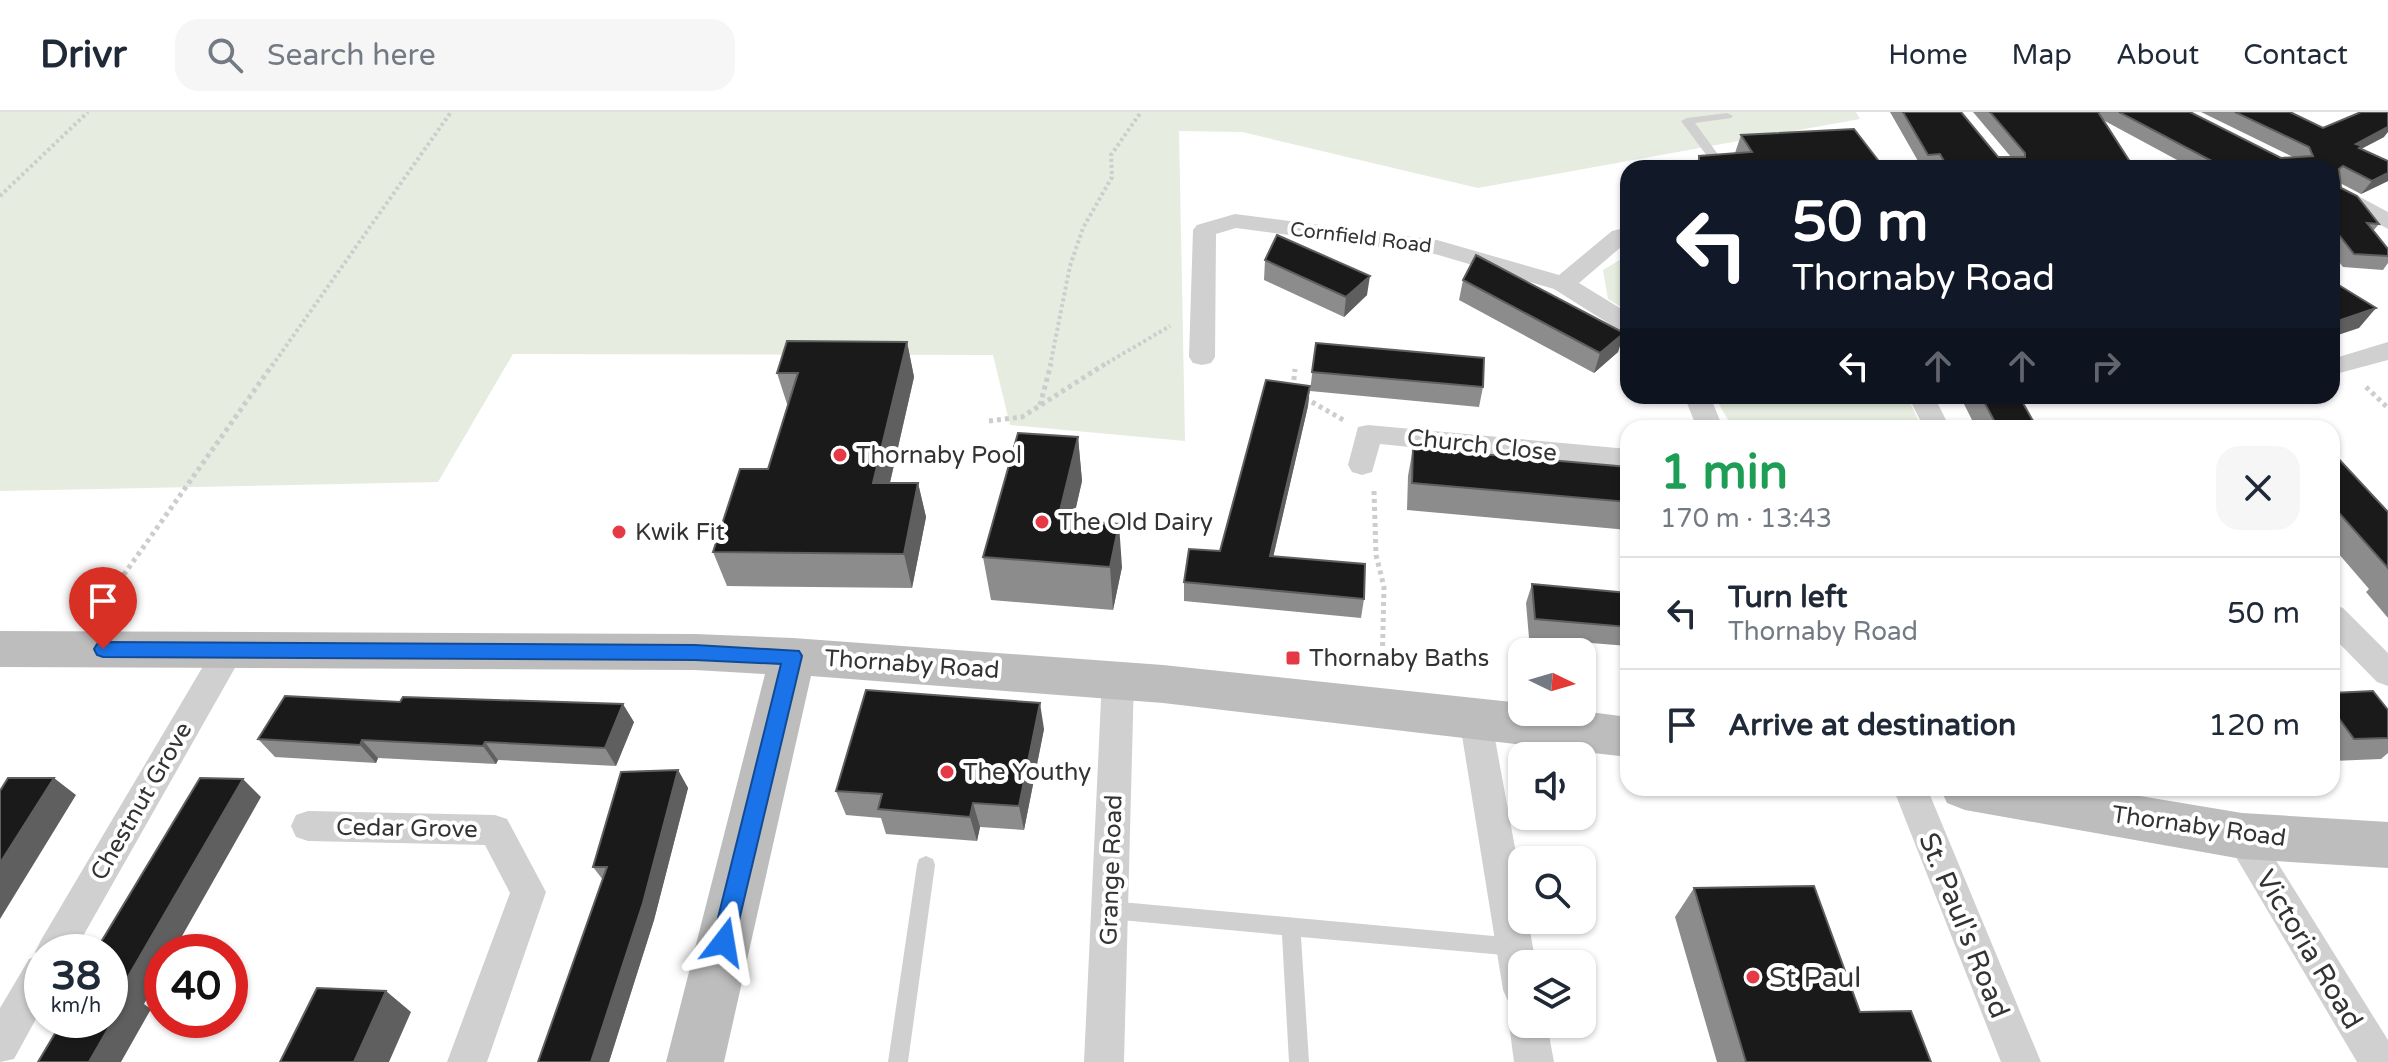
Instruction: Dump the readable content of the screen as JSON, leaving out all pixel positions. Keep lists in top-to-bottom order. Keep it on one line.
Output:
{"streets":{"street":["Cornfield Road","Church Close","Thornaby Road","Chestnut Grove","Cedar Grove","Grange Road","St. Paul's Road","Victoria Road"]},"crossings":[["Thornaby Road","Chestnut Grove"],["Thornaby Road","Grange Road"],["Thornaby Road","Victoria Road"]],"places":{"other":["Thornaby Pool","The Old Dairy","Kwik Fit","The Youthy","St Paul"],"transit":["Thornaby Baths"]},"north":"right","page":{"header":"Drivr","search":"Search here","nav":["Home","Map","About","Contact"],"turn":["50 m","Thornaby Road"],"heading":["1 min","170 m · 13:43"],"list":[{"name":"Turn left","note":"Thornaby Road","value":"50 m"},{"name":"Arrive at destination","value":"120 m"}],"speed":"38 km/h","limit":"40"}}
